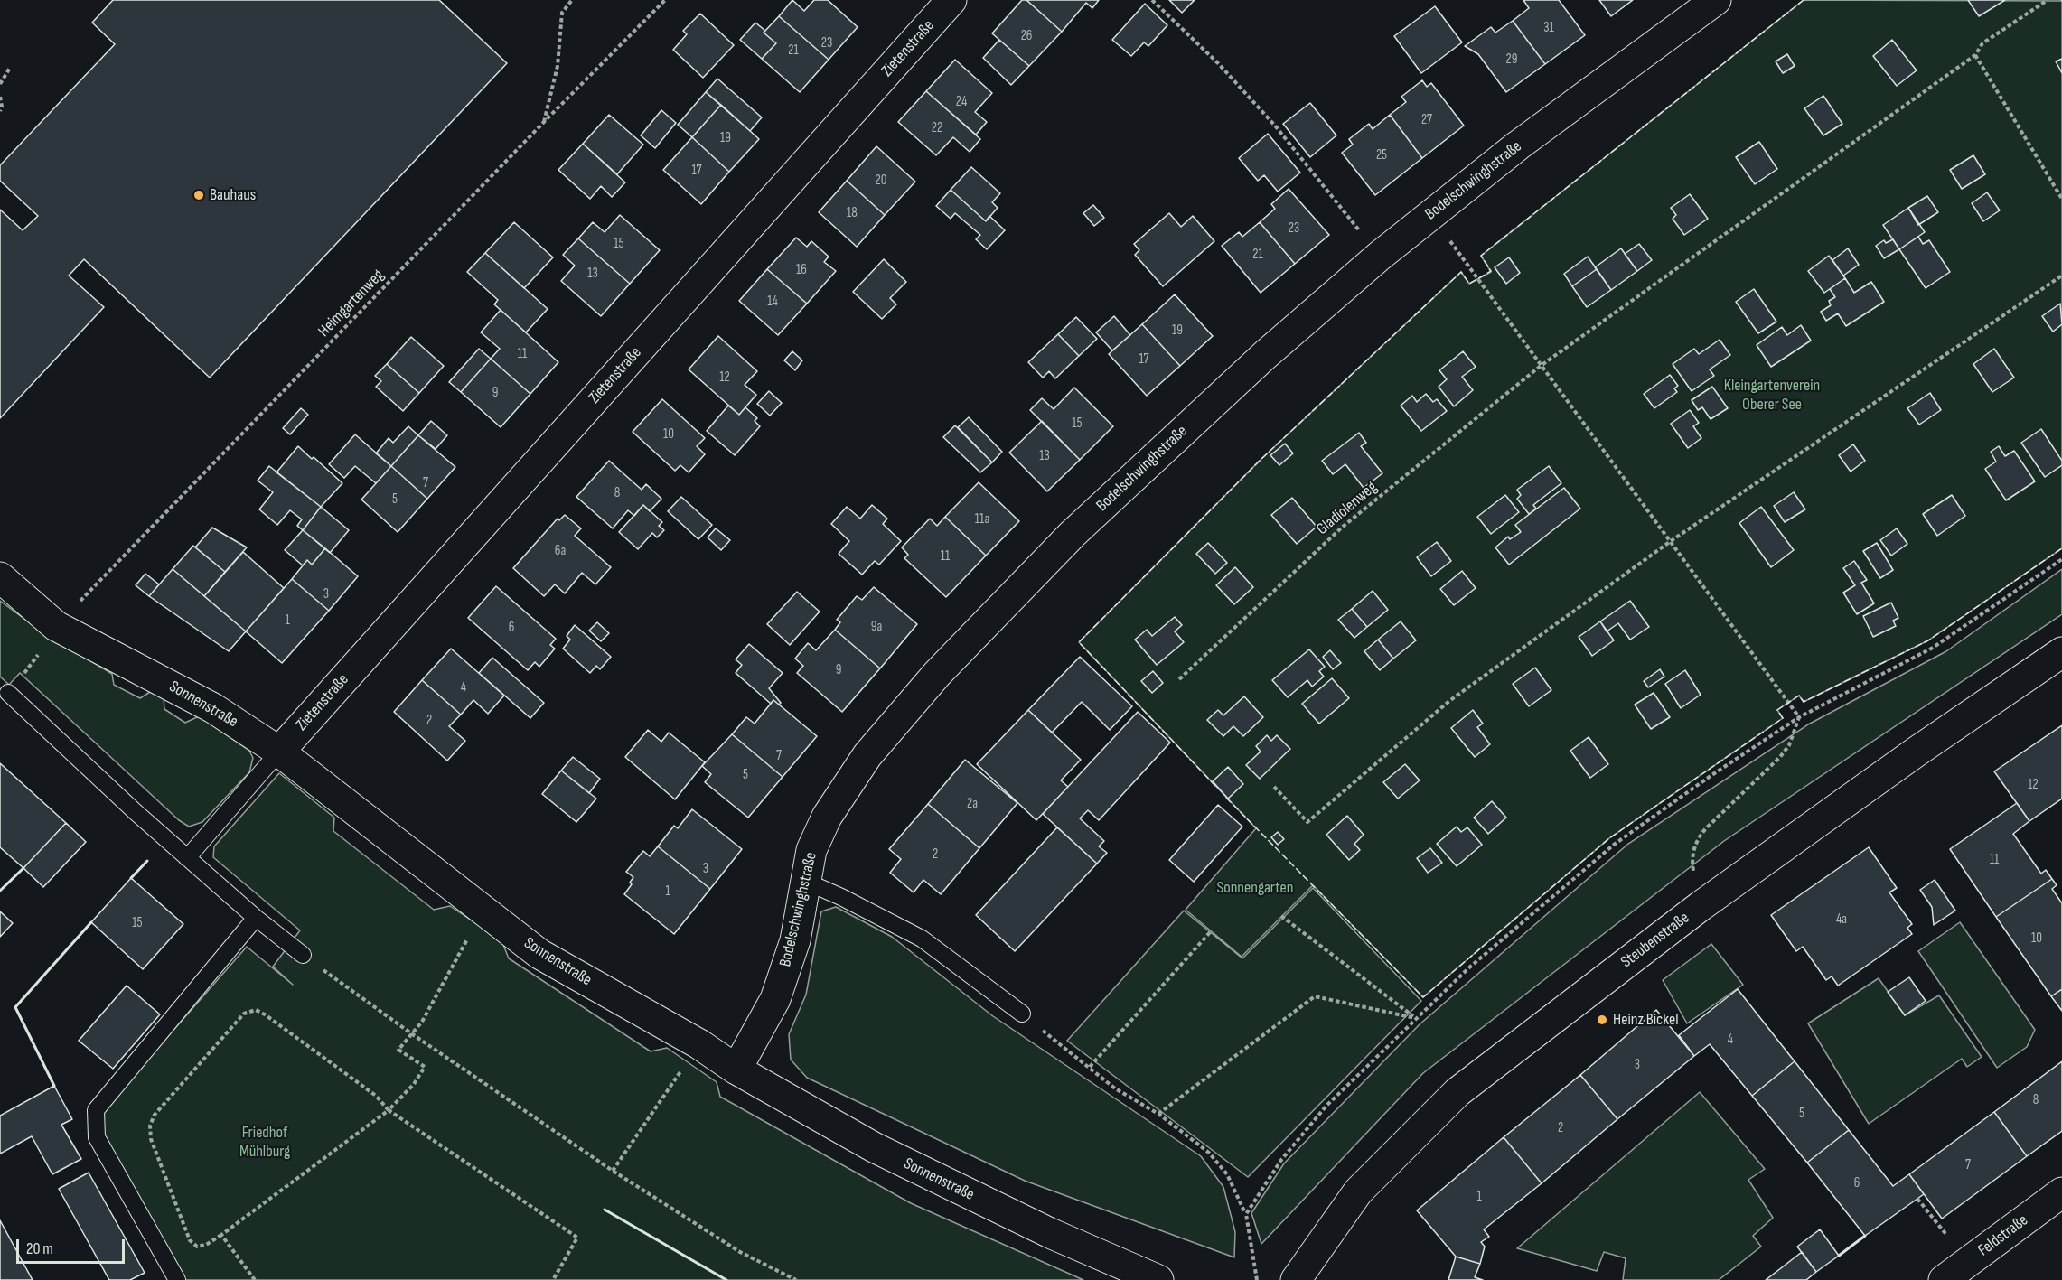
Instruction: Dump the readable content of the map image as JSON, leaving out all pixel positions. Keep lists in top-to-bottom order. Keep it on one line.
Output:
{"streets":{"street":["Zietenstraße","Bodelschwinghstraße","Sonnenstraße","Steubenstraße","Feldstraße"],"path":["Heimgartenweg","Gladiolenweg"]},"crossings":[["Zietenstraße","Sonnenstraße"],["Bodelschwinghstraße","Sonnenstraße"],["Heimgartenweg","Sonnenstraße"]],"parks":["Kleingartenverein Oberer See","Sonnengarten","Friedhof Mühlburg"],"places":["Bauhaus","Heinz Bickel"],"house_numbers":["31","26","23","21","29","24","27","22","19","25","17","20","18","23","15","21","16","13","14","19","11","17","12","9","15","10","13","7","8","5","11a","6a","11","3","1","9a","6","9","4","2","7","5","12","2a","2","11","3","1","4a","15","10","4","3","8","5","2","7","6","1"],"scale_bar":"20 m"}
